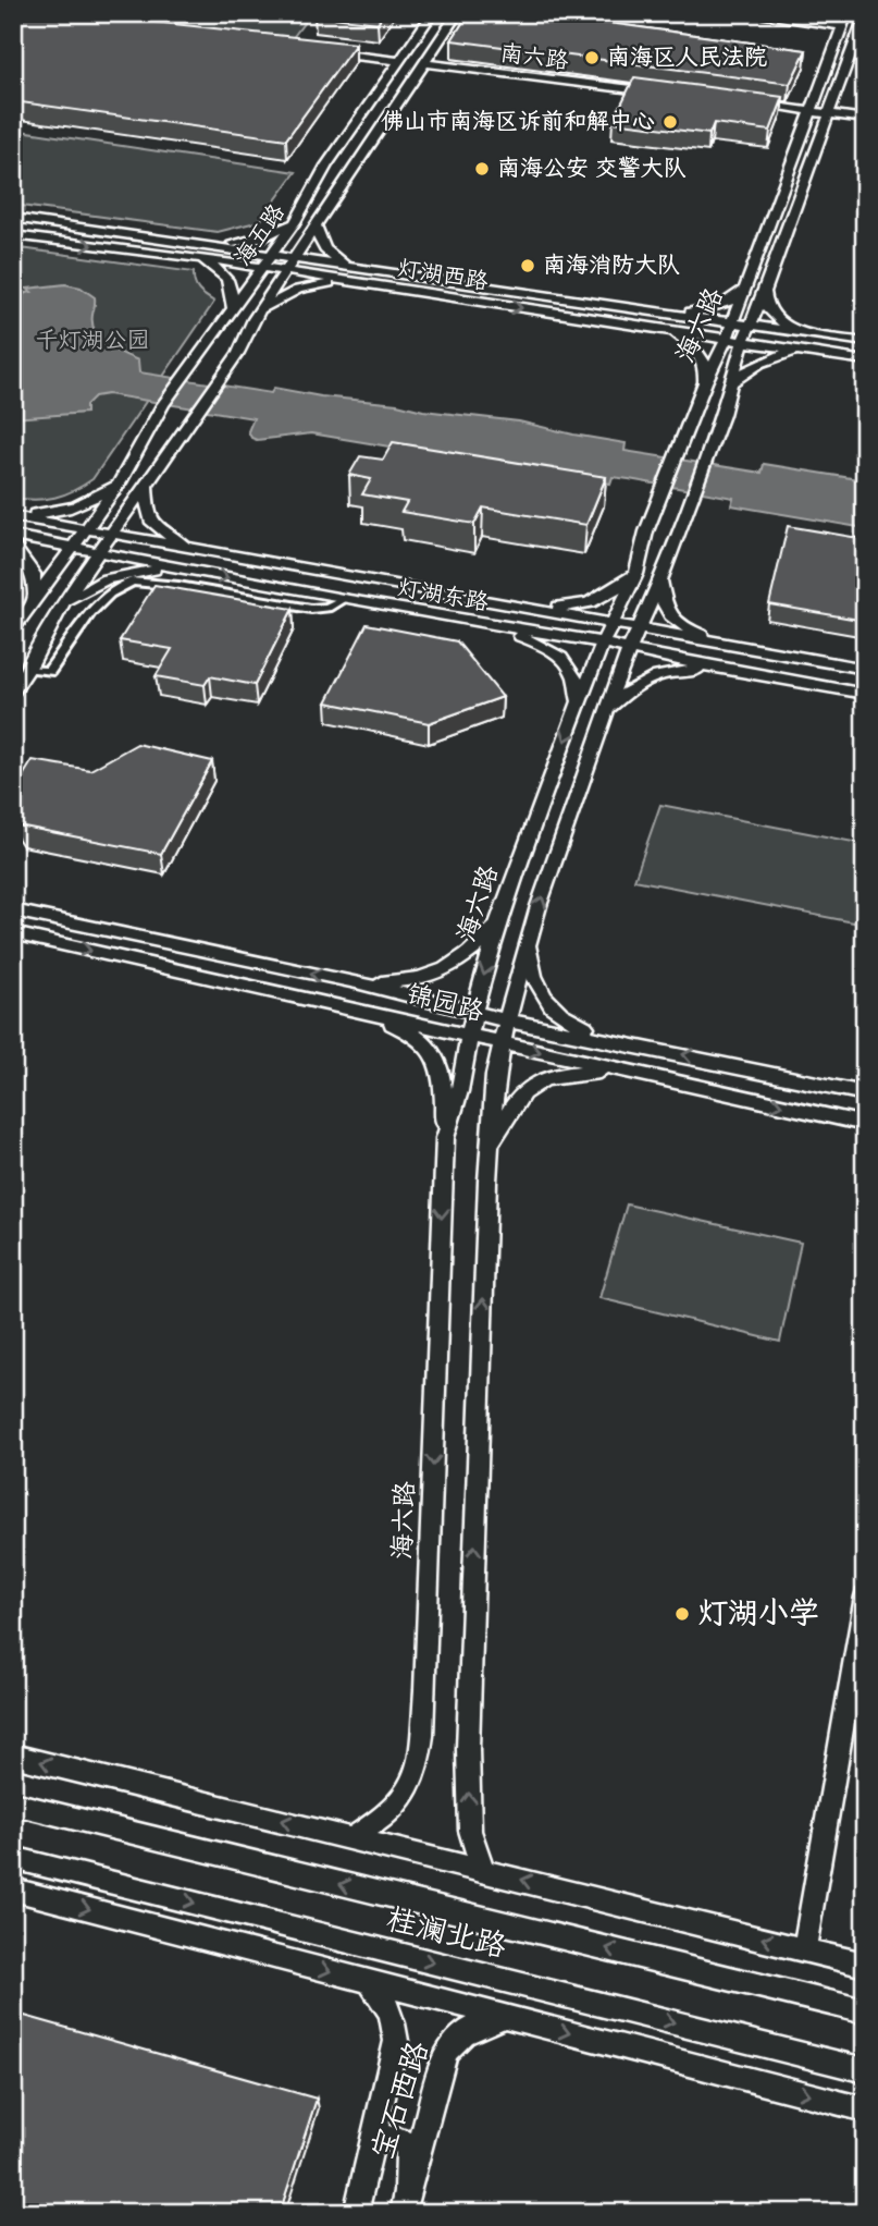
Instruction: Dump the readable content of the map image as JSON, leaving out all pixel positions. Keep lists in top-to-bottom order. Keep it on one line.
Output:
{"streets":{"main road":["南六路","海五路","灯湖西路","海六路","灯湖东路","锦园路","桂澜北路","宝石西路"]},"crossings":[["海五路","灯湖西路"],["海五路","灯湖东路"],["灯湖西路","海六路"],["海六路","灯湖东路"],["海六路","锦园路"]],"parks":["千灯湖公园"],"places":["南海区人民法院","佛山市南海区诉前和解中心","南海公安 交警大队","南海消防大队","灯湖小学"]}
